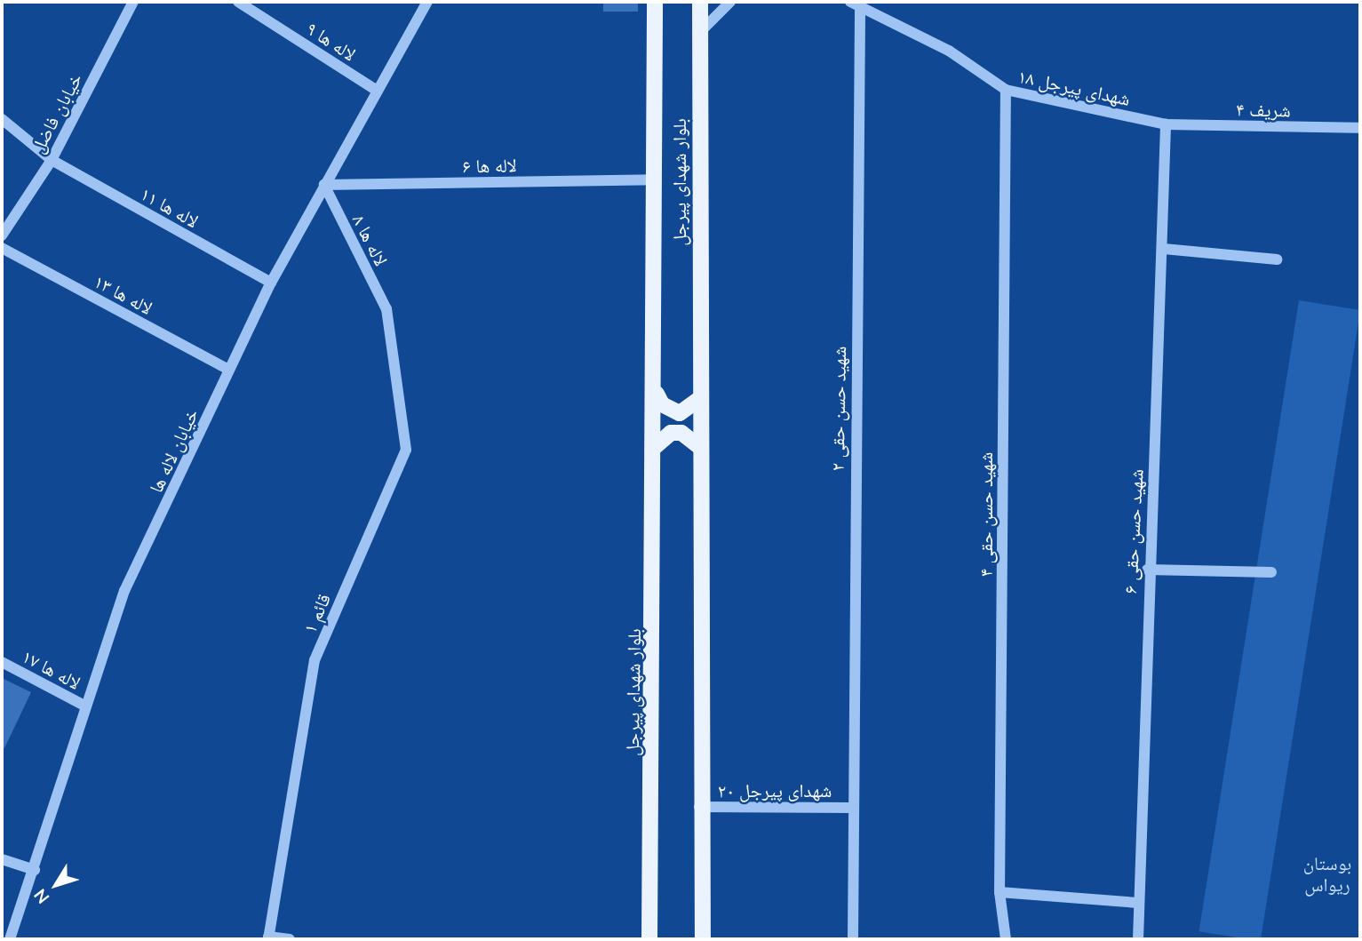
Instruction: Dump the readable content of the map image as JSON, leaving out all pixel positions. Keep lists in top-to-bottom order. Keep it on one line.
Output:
{"streets":{"main road":["بلوار شهدای پیرجل"],"street":["لاله ها ۹","شهدای پیرجل ۱۸","شریف ۴","خیابان فاضل","لاله ها ۶","لاله ها ۱۱","لاله ها ۸","لاله ها ۱۳","شهید حسن حقی ۲","خیابان لاله ها","شهید حسن حقی ۴","شهید حسن حقی ۶","قائم ۱","لاله ها ۱۷","شهدای پیرجل ۲۰"]},"crossings":[["لاله ها ۹","خیابان لاله ها"],["شهدای پیرجل ۱۸","شریف ۴"],["شهدای پیرجل ۱۸","شهید حسن حقی ۲"],["شهدای پیرجل ۱۸","شهید حسن حقی ۴"],["شهدای پیرجل ۱۸","شهید حسن حقی ۶"],["شریف ۴","شهید حسن حقی ۶"],["خیابان فاضل","لاله ها ۱۱"],["لاله ها ۶","بلوار شهدای پیرجل"],["لاله ها ۶","لاله ها ۸"],["لاله ها ۶","خیابان لاله ها"],["بلوار شهدای پیرجل","شهدای پیرجل ۲۰"],["لاله ها ۱۱","خیابان لاله ها"],["لاله ها ۸","خیابان لاله ها"],["لاله ها ۸","قائم ۱"],["لاله ها ۱۳","خیابان لاله ها"],["شهید حسن حقی ۲","شهدای پیرجل ۲۰"],["خیابان لاله ها","لاله ها ۱۷"]],"parks":["بوستان ریواس"],"north":"bottom left"}
